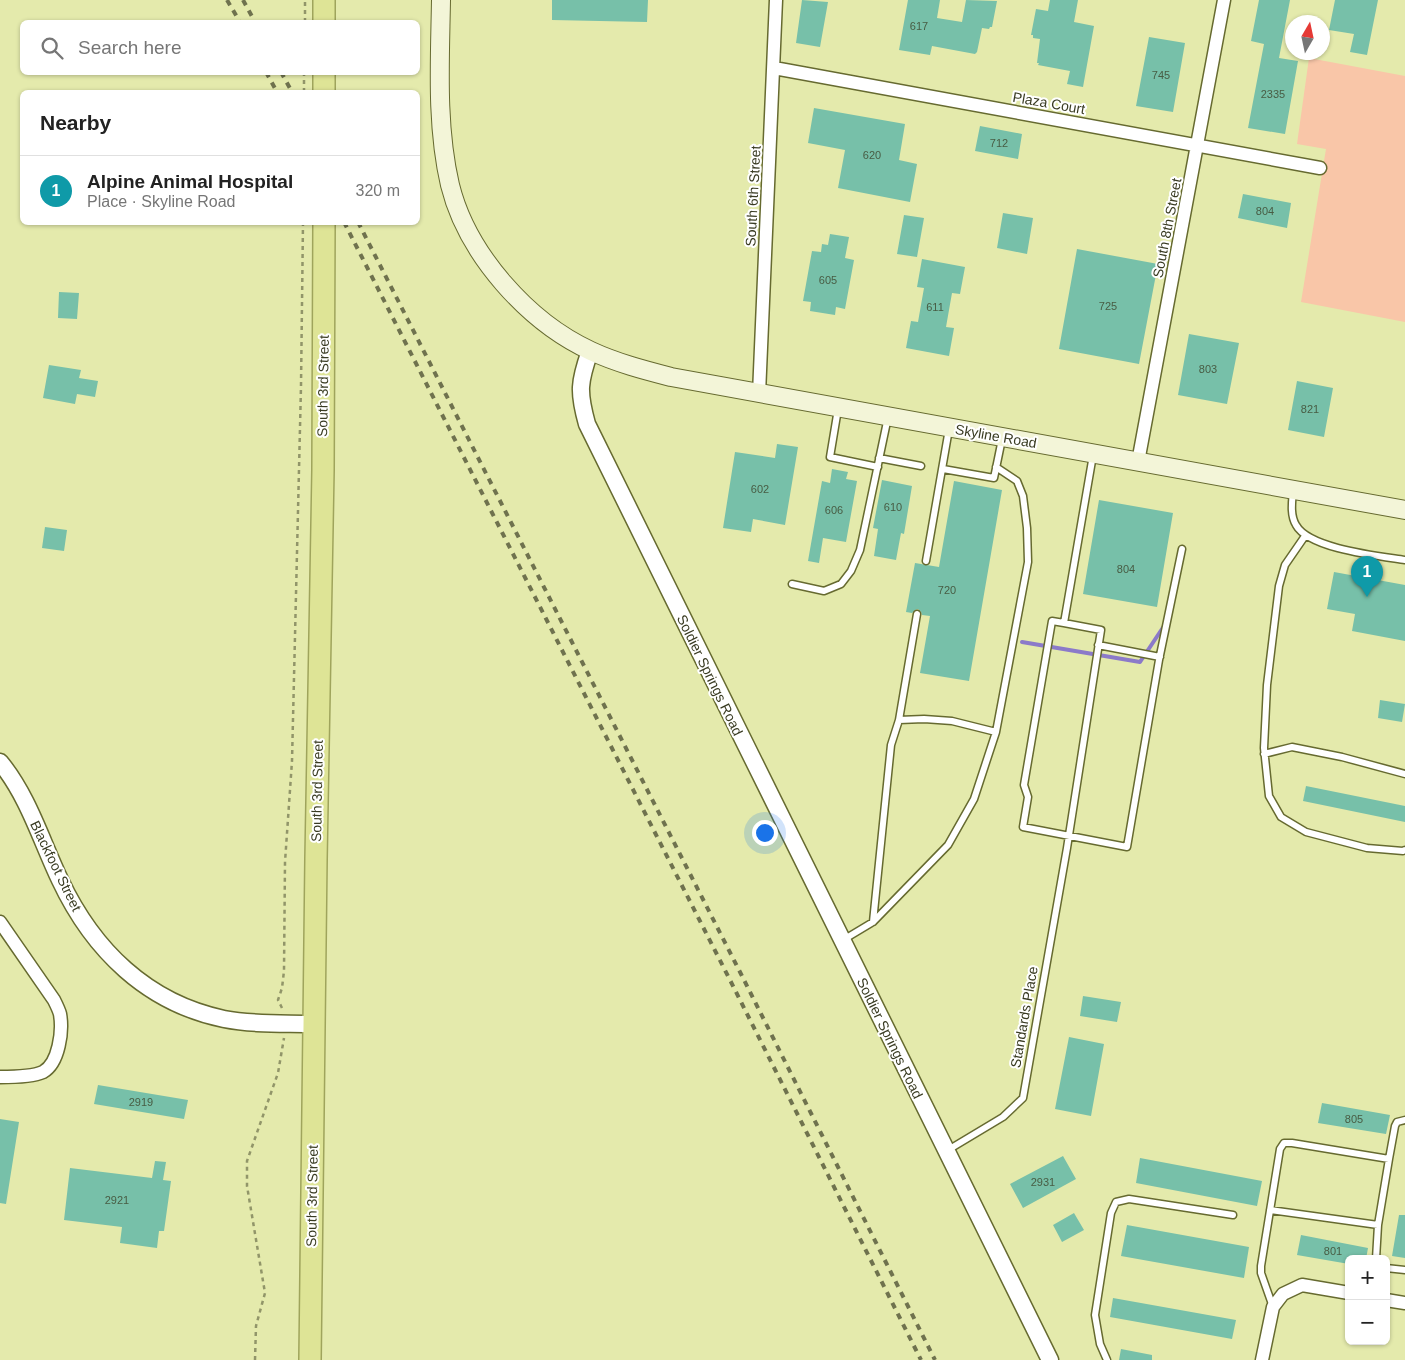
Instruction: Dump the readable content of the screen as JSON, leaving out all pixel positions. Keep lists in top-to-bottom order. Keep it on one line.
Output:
{"streets":{"highway":["South 3rd Street"],"main road":["Skyline Road"],"street":["Plaza Court","South 6th Street","South 8th Street","Soldier Springs Road","Blackfoot Street"],"lane":["Standards Place"]},"crossings":[["Plaza Court","South 6th Street"],["Plaza Court","South 8th Street"],["South 6th Street","Skyline Road"],["South 8th Street","Skyline Road"],["South 3rd Street","Blackfoot Street"],["Skyline Road","Soldier Springs Road"],["Soldier Springs Road","Standards Place"]],"house_numbers":["617","745","2335","712","620","804","605","725","611","803","821","602","610","606","804","720","2919","805","2931","2921","801"],"north":"top","page":{"search":"Search here","heading":"Nearby","list":[{"mark":"1","name":"Alpine Animal Hospital","note":"Place · Skyline Road","value":"320 m"}],"pins":"1","map_buttons":["+","−"]}}
